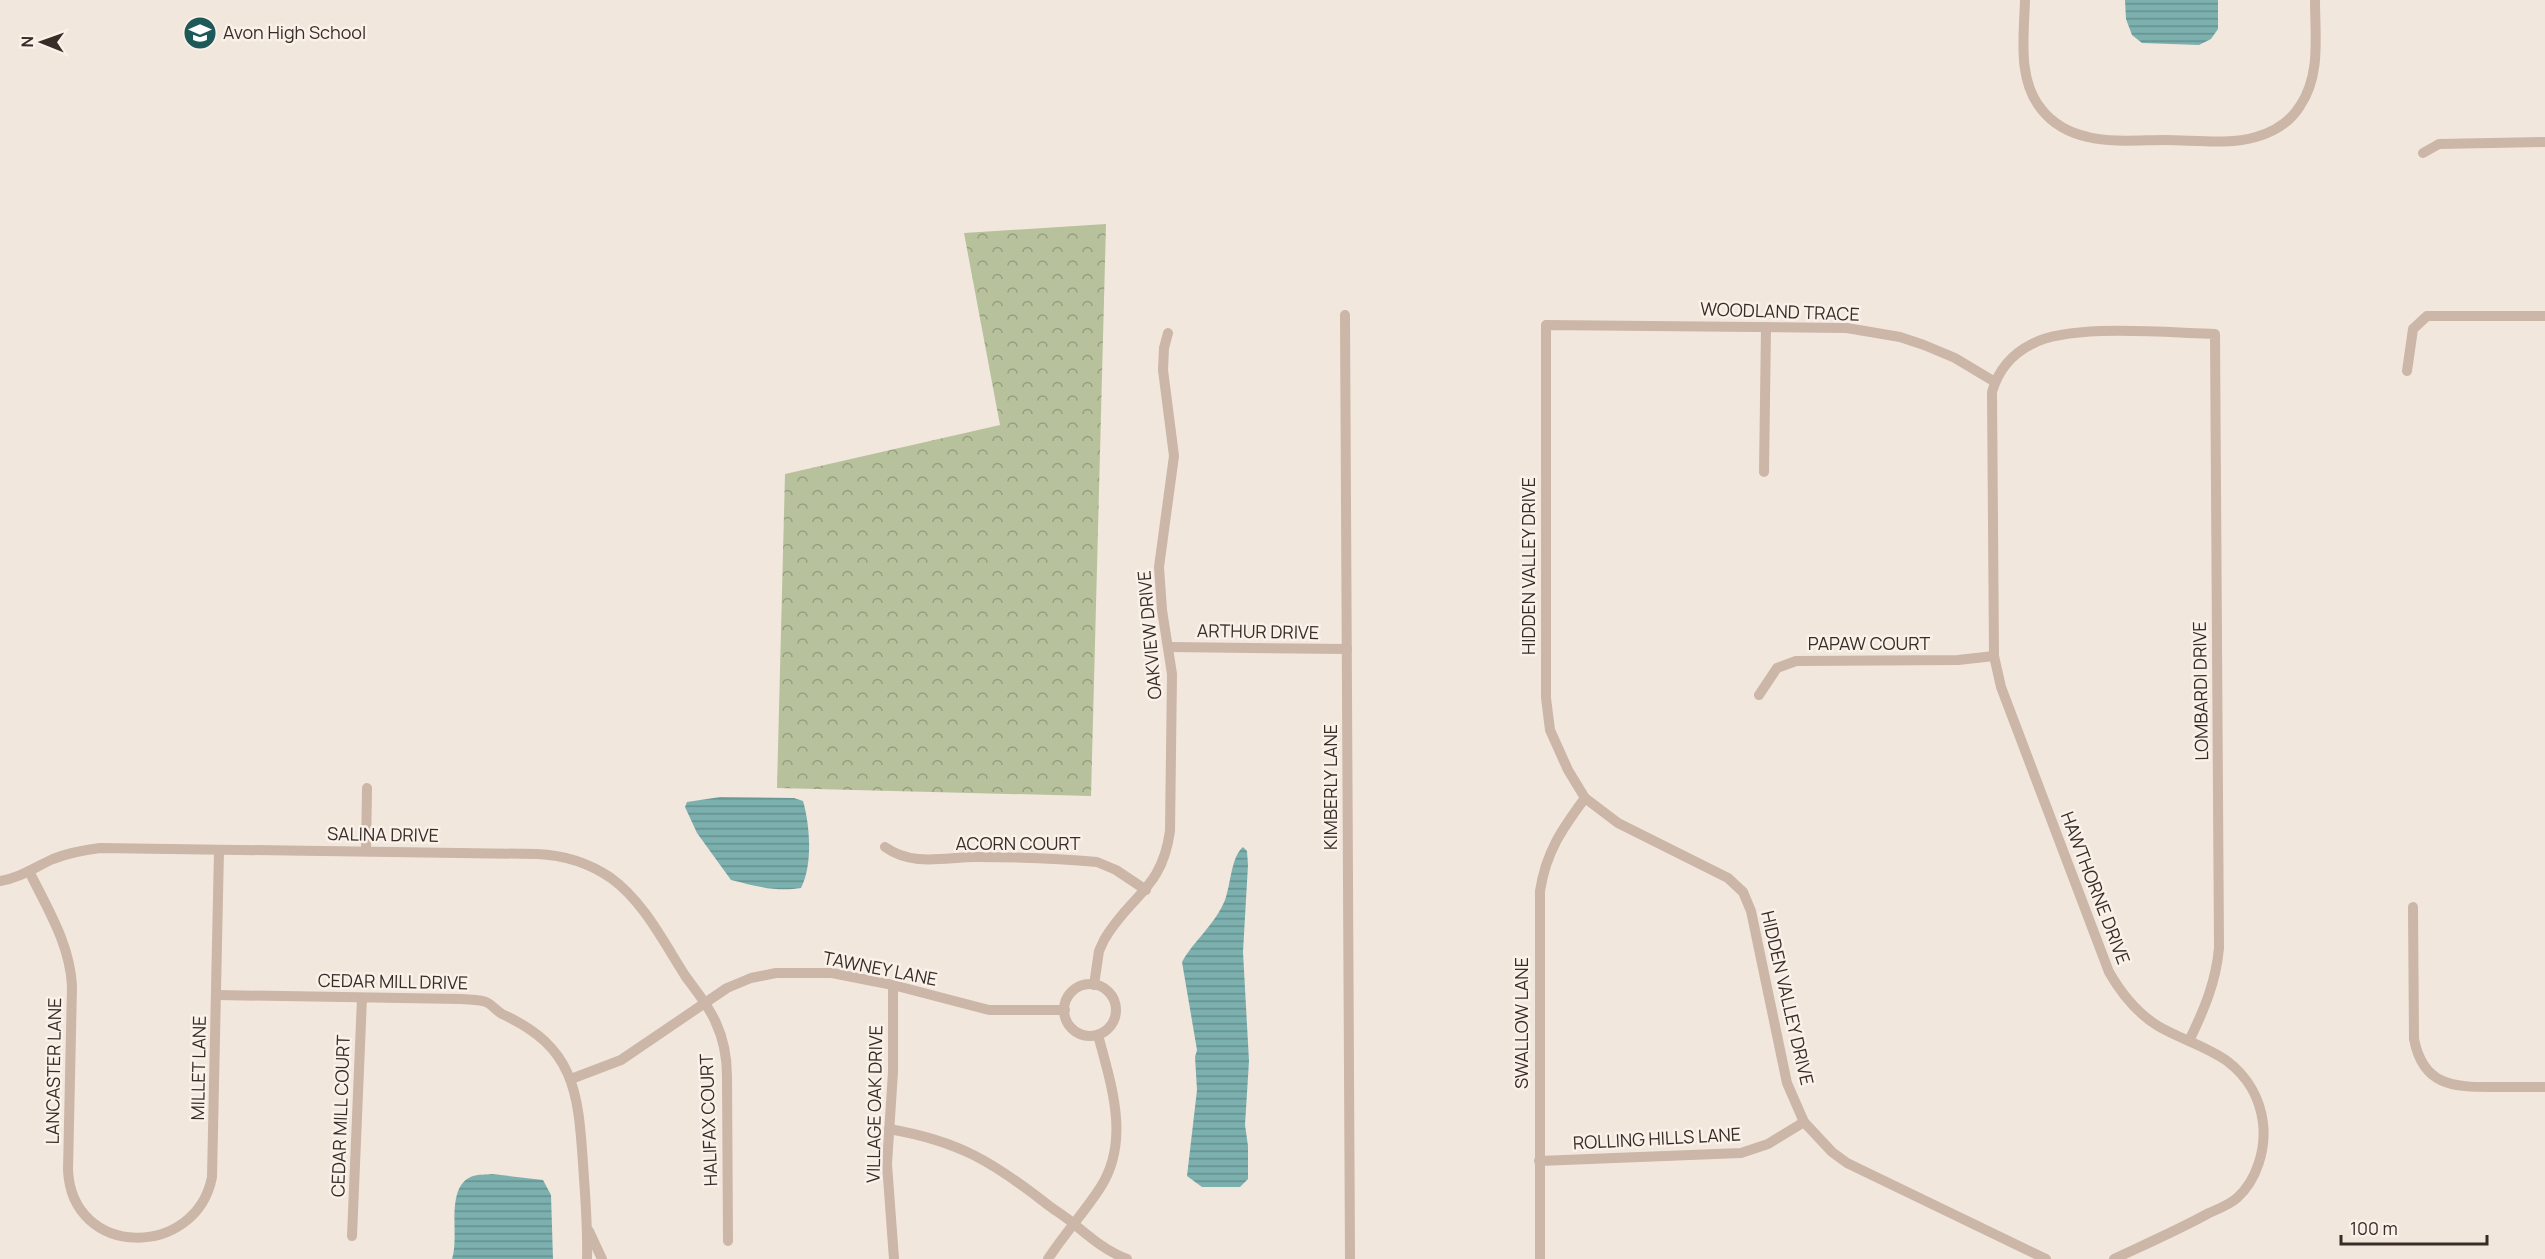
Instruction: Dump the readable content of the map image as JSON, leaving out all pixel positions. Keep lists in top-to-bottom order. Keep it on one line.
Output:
{"streets":{"street":["WOODLAND TRACE","HIDDEN VALLEY DRIVE","ARTHUR DRIVE","OAKVIEW DRIVE","PAPAW COURT","LOMBARDI DRIVE","KIMBERLY LANE","SALINA DRIVE","ACORN COURT","HAWTHORNE DRIVE","TAWNEY LANE","CEDAR MILL DRIVE","SWALLOW LANE","MILLET LANE","LANCASTER LANE","VILLAGE OAK DRIVE","CEDAR MILL COURT","HALIFAX COURT","ROLLING HILLS LANE"]},"crossings":[["WOODLAND TRACE","HIDDEN VALLEY DRIVE"],["WOODLAND TRACE","LOMBARDI DRIVE"],["WOODLAND TRACE","HAWTHORNE DRIVE"],["HIDDEN VALLEY DRIVE","SWALLOW LANE"],["HIDDEN VALLEY DRIVE","ROLLING HILLS LANE"],["ARTHUR DRIVE","OAKVIEW DRIVE"],["ARTHUR DRIVE","KIMBERLY LANE"],["OAKVIEW DRIVE","ACORN COURT"],["OAKVIEW DRIVE","TAWNEY LANE"],["PAPAW COURT","HAWTHORNE DRIVE"],["LOMBARDI DRIVE","HAWTHORNE DRIVE"],["SALINA DRIVE","TAWNEY LANE"],["SALINA DRIVE","MILLET LANE"],["SALINA DRIVE","LANCASTER LANE"],["SALINA DRIVE","HALIFAX COURT"],["TAWNEY LANE","CEDAR MILL DRIVE"],["TAWNEY LANE","VILLAGE OAK DRIVE"],["TAWNEY LANE","HALIFAX COURT"],["CEDAR MILL DRIVE","MILLET LANE"],["CEDAR MILL DRIVE","CEDAR MILL COURT"],["SWALLOW LANE","ROLLING HILLS LANE"],["MILLET LANE","LANCASTER LANE"]],"places":{"school or university":["Avon High School"]},"scale_bar":"100 m","north":"left"}
